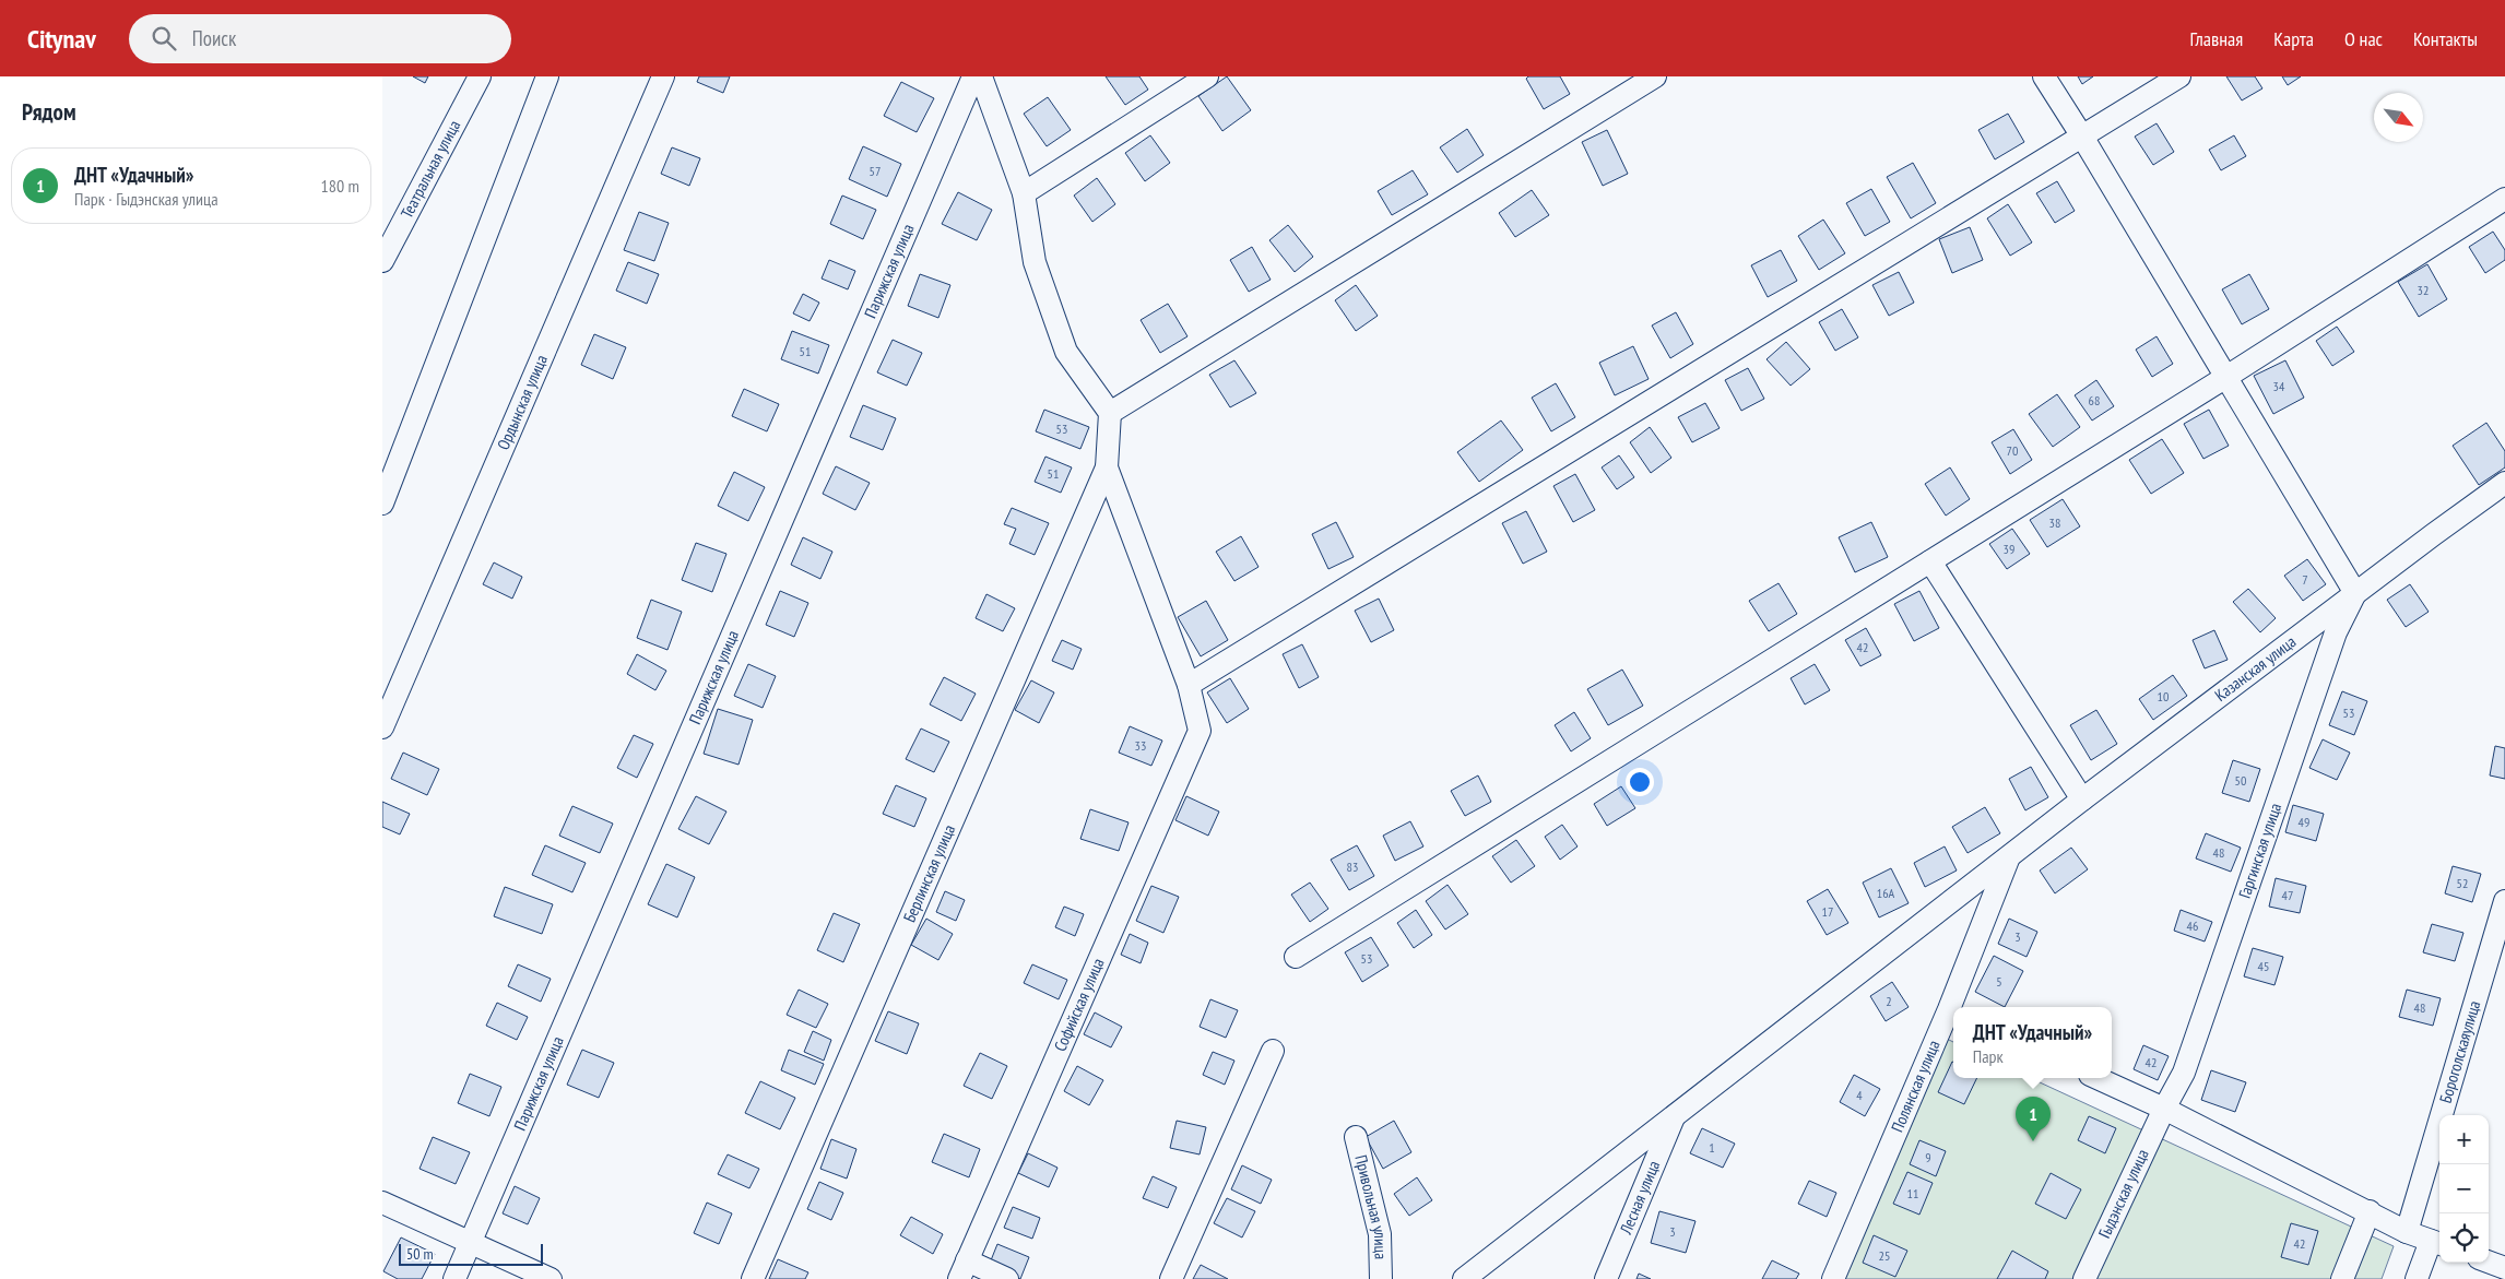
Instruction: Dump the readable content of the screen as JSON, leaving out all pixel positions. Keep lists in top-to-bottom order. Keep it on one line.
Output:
{"streets":{"street":["Театральная улица","Парижская улица","Ордынская улица","Казанская улица","Гаргинская улица","Берлинская улица","Софийская улица","Бороголскаяулица","Полянская улица","Гыдэнская улица","Лесная улица","Привольная улица"]},"crossings":[["Казанская улица","Гаргинская улица"],["Казанская улица","Полянская улица"],["Казанская улица","Лесная улица"],["Гаргинская улица","Гыдэнская улица"]],"house_numbers":["57","32","51","34","68","53","70","51","38","39","7","42","10","53","33","50","49","48","83","52","16А","47","17","46","3","53","45","5","2","48","42","4","1","9","11","3","42","25"],"scale_bar":"50 m","north":"bottom right","page":{"header":"Citynav","search":"Поиск","nav":["Главная","Карта","О нас","Контакты"],"heading":"Рядом","list":[{"mark":"1","name":"ДНТ «Удачный»","note":"Парк · Гыдэнская улица","value":"180 m"}],"popup":["ДНТ «Удачный»","Парк"],"pins":"1","map_buttons":["+","−"],"scale":"50 m"}}
